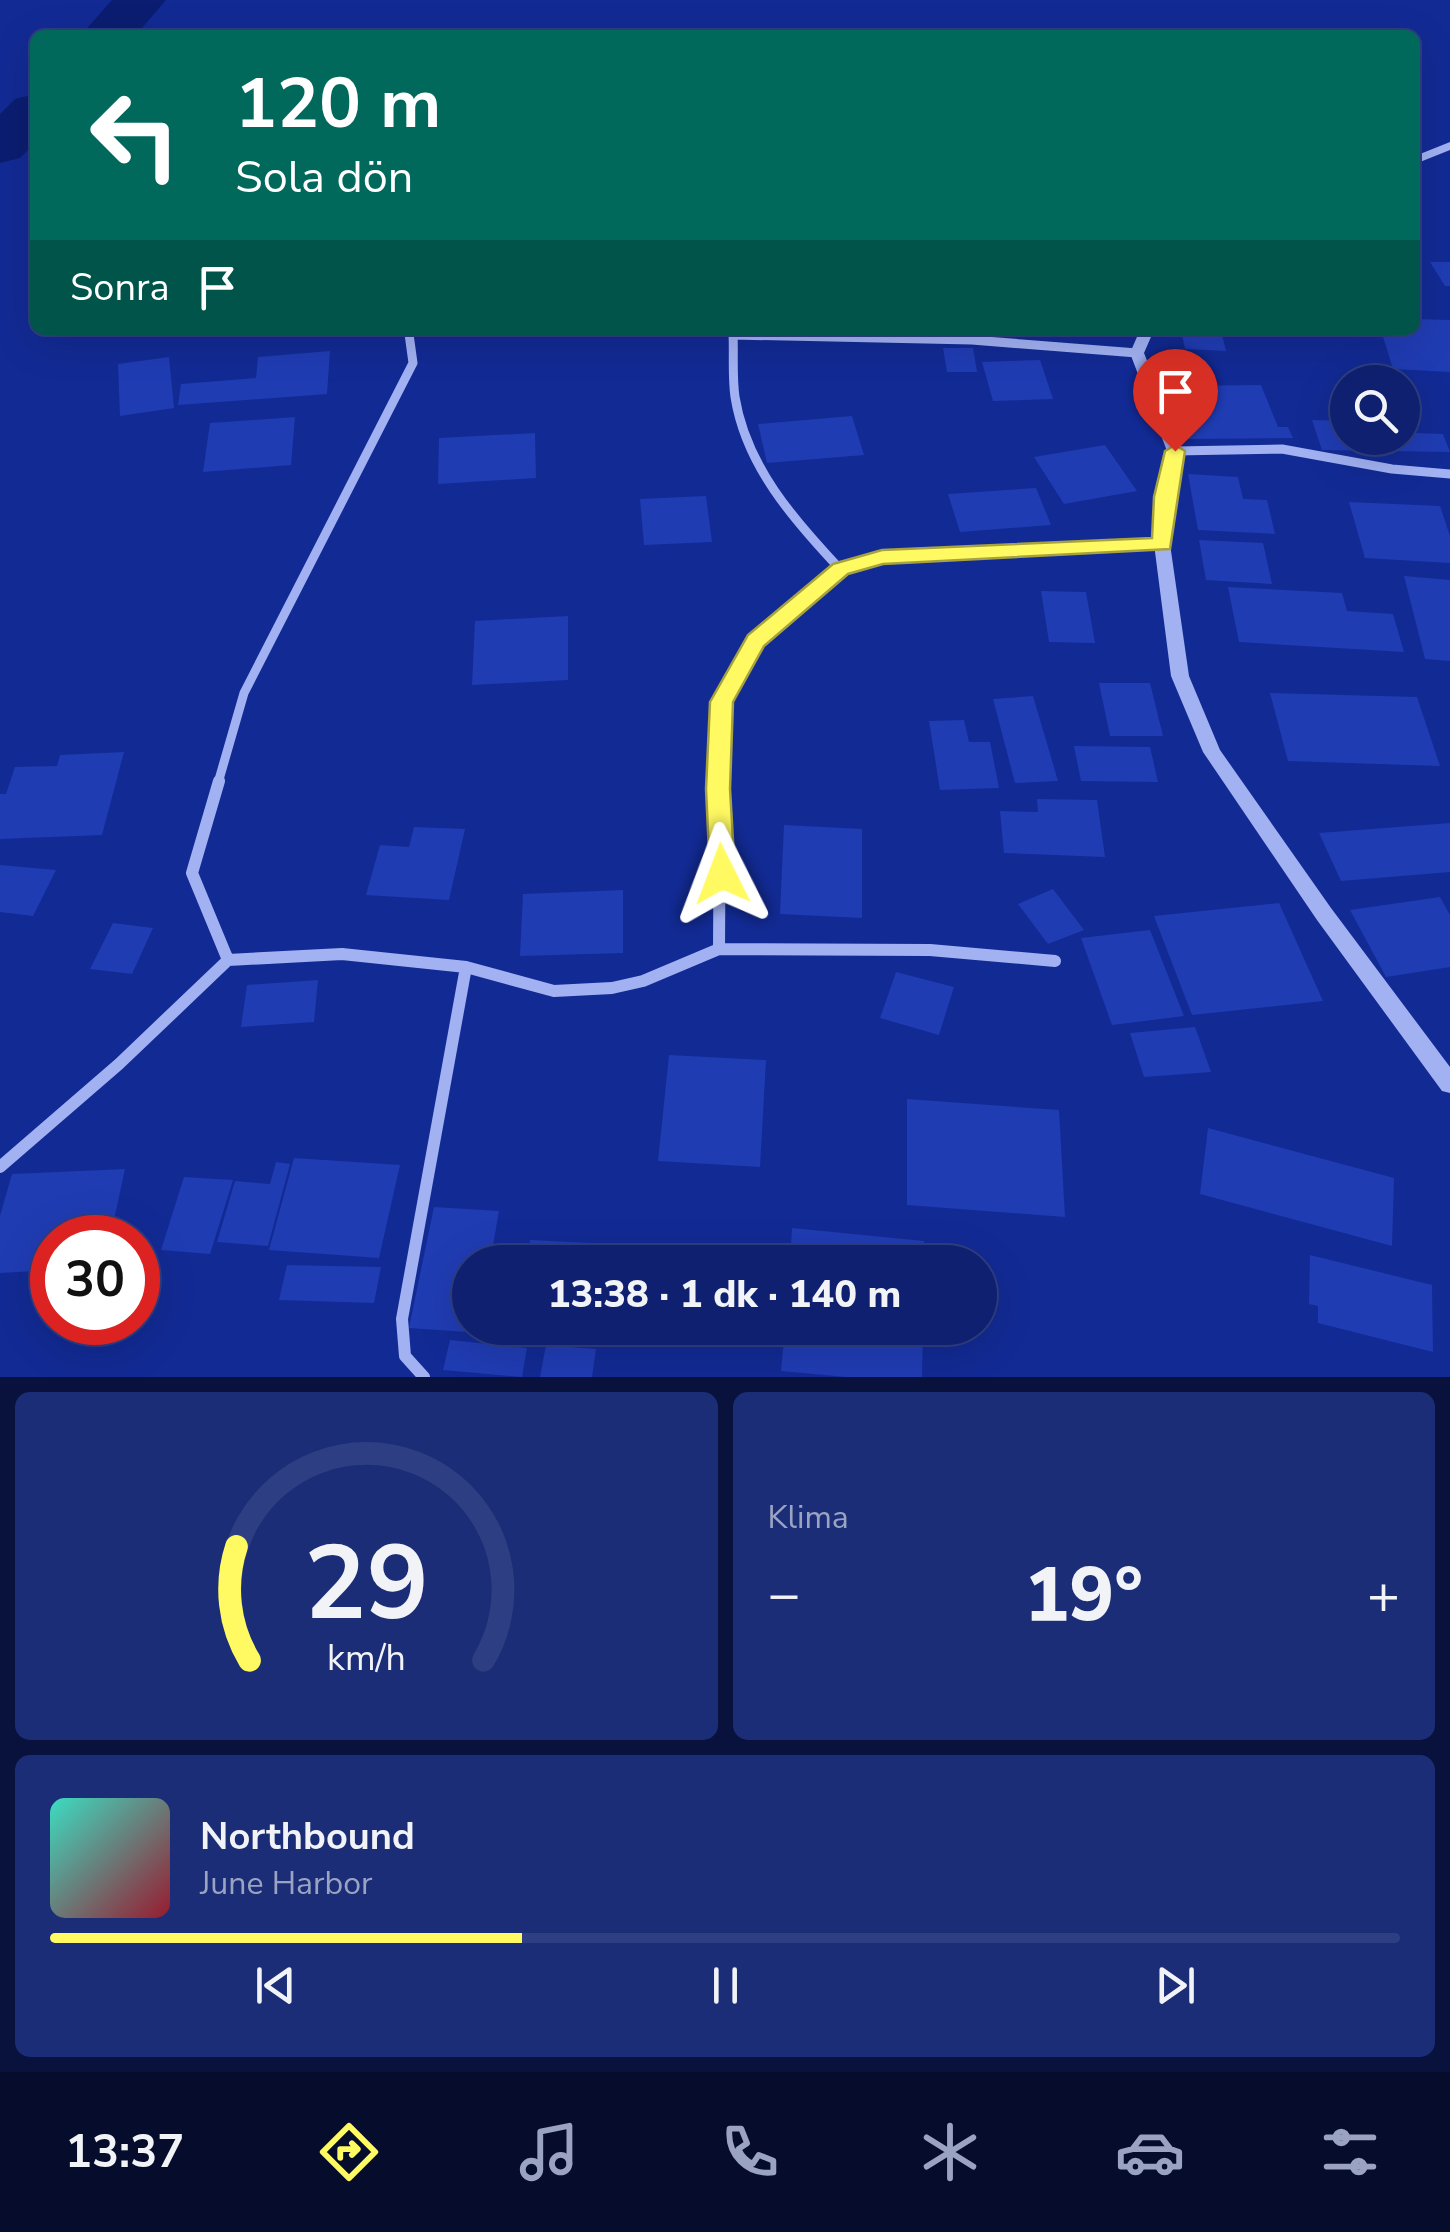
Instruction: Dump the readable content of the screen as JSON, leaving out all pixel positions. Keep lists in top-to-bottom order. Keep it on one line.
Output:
{"page":{"turn":["120 m","Sola dön"],"then":"Sonra","limit":"30","trip":"13:38 · 1 dk · 140 m","tile":"Klima","heat":["−","19°","+"],"song":["Northbound","June Harbor"],"tabs":"13:37","gauge":["29","km/h"]}}
